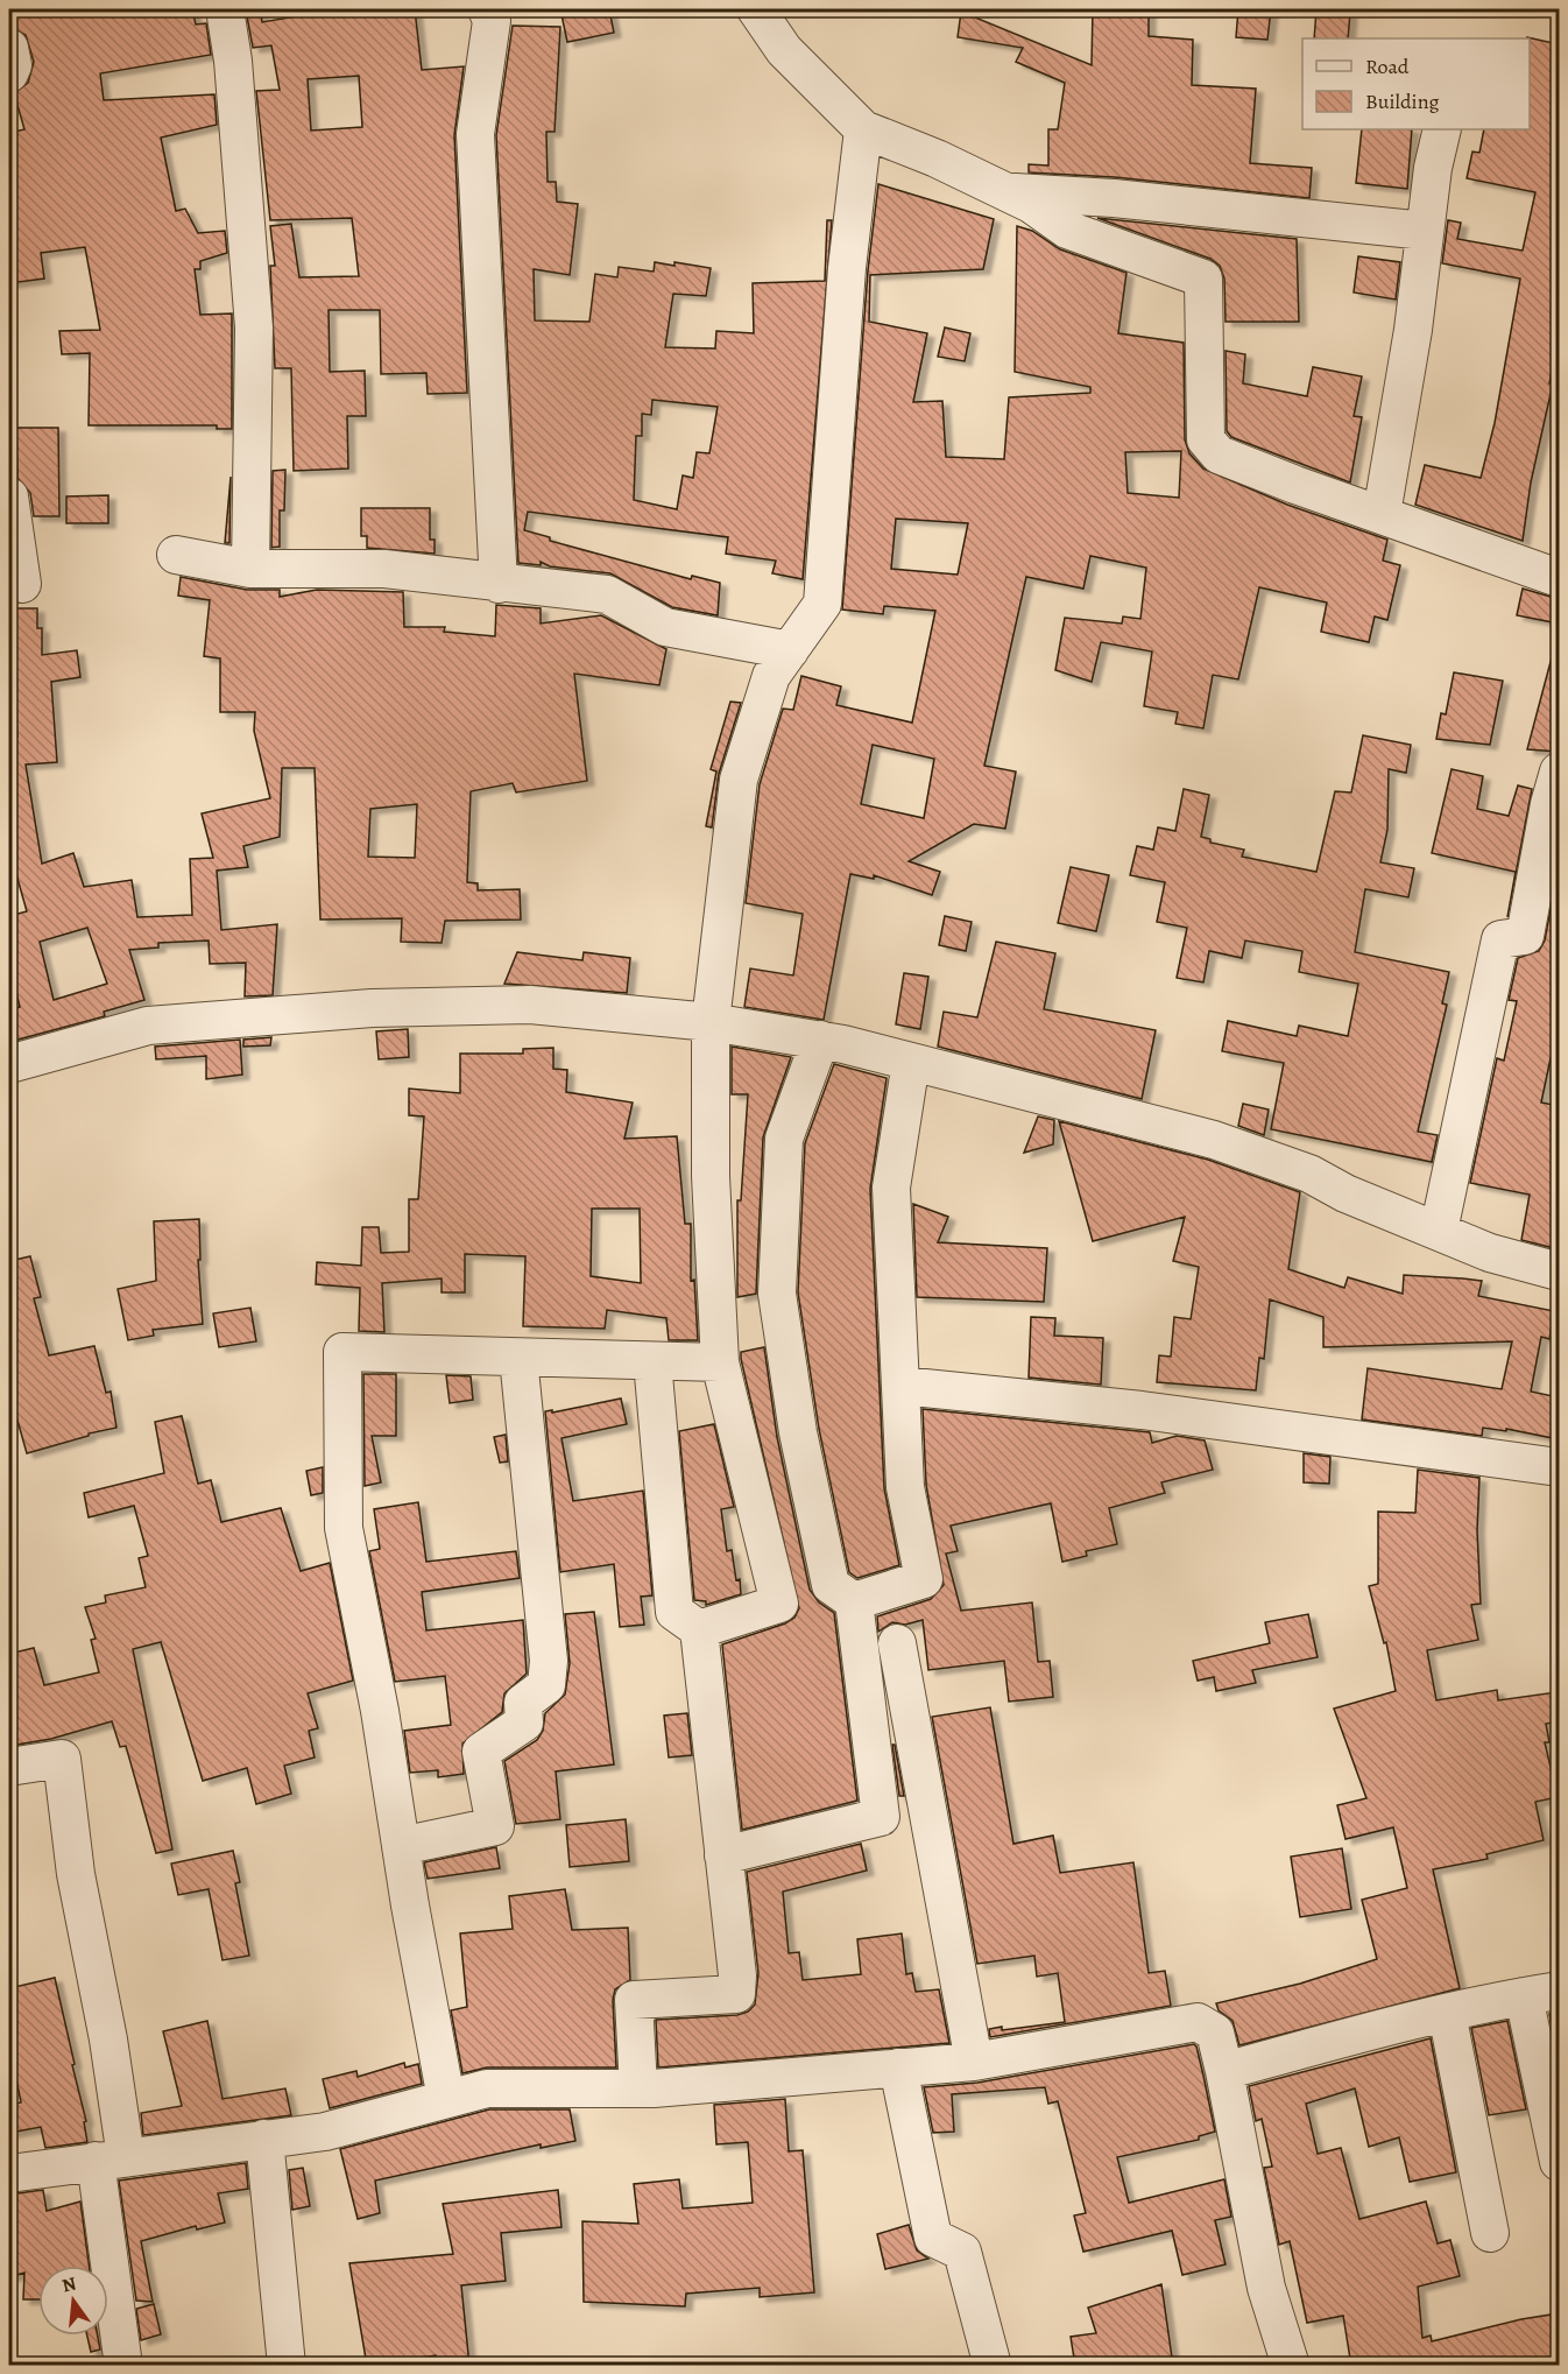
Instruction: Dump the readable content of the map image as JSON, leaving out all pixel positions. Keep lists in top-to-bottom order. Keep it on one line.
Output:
{"legend":["Road","Building"],"north":"top"}
